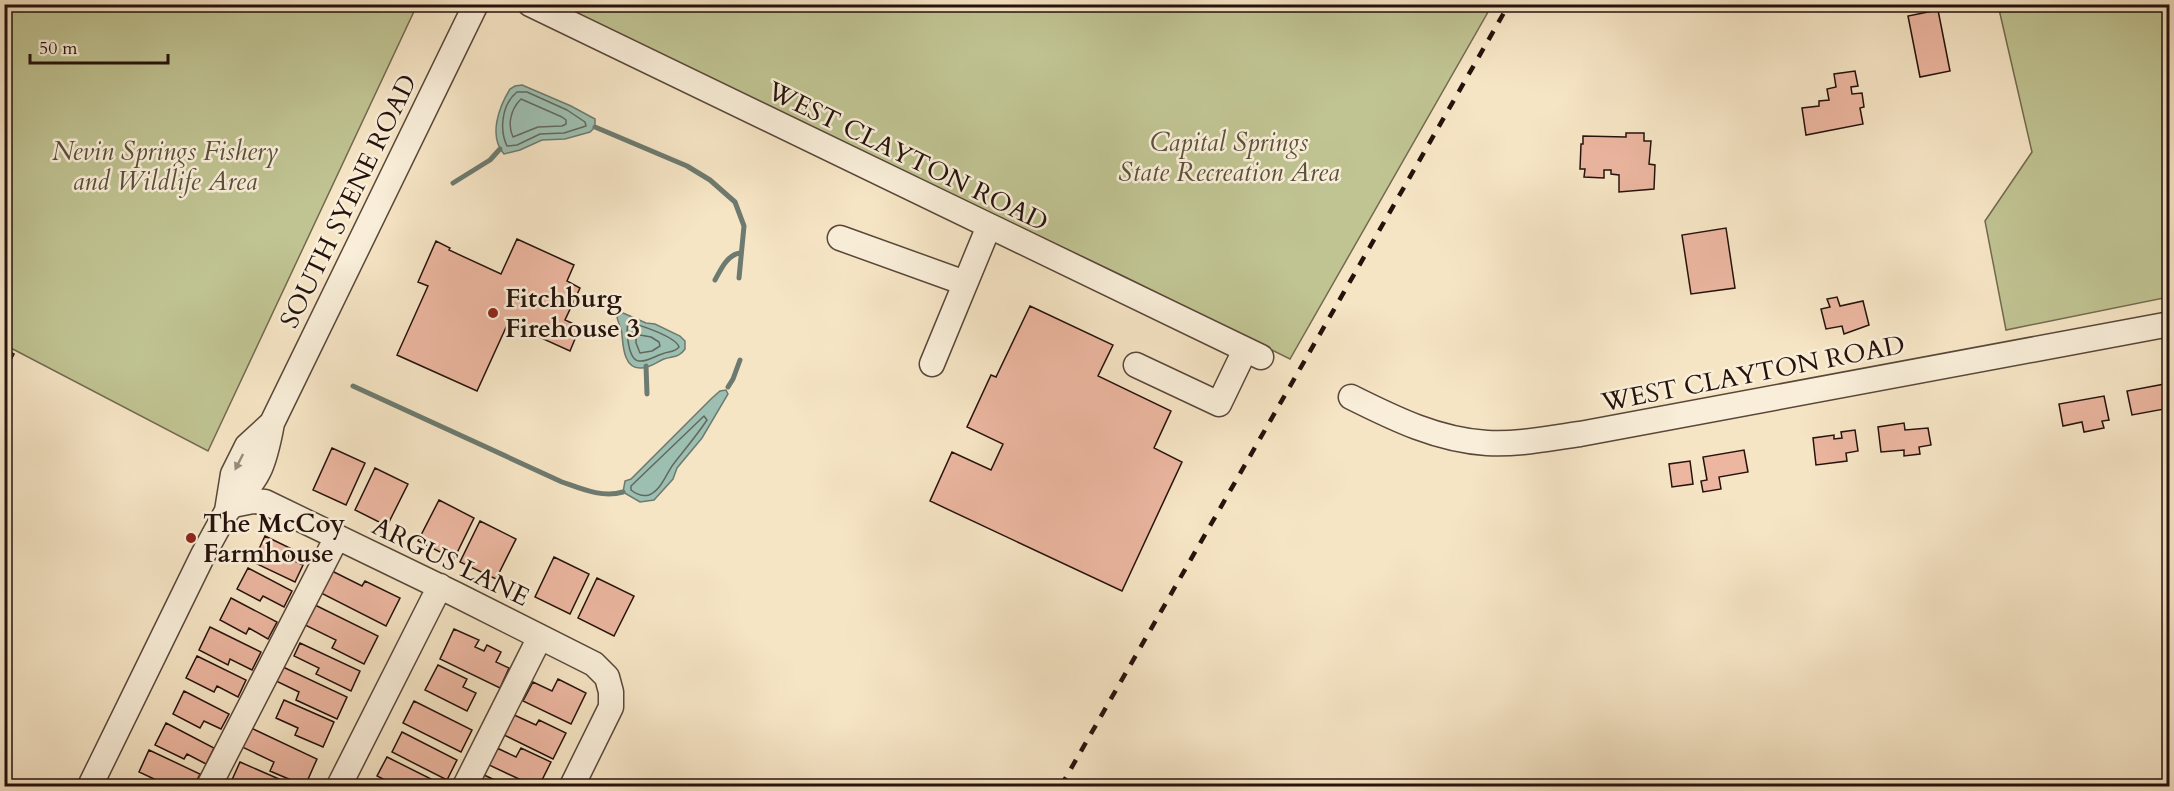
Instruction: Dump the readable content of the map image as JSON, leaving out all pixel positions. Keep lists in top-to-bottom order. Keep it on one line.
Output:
{"streets":{"street":["WEST CLAYTON ROAD","SOUTH SYENE ROAD","ARGUS LANE"]},"crossings":[["SOUTH SYENE ROAD","ARGUS LANE"]],"parks":["Capital Springs State Recreation Area","Nevin Springs Fishery and Wildlife Area"],"places":["Fitchburg Firehouse 3","The McCoy Farmhouse"],"scale_bar":"50 m"}
